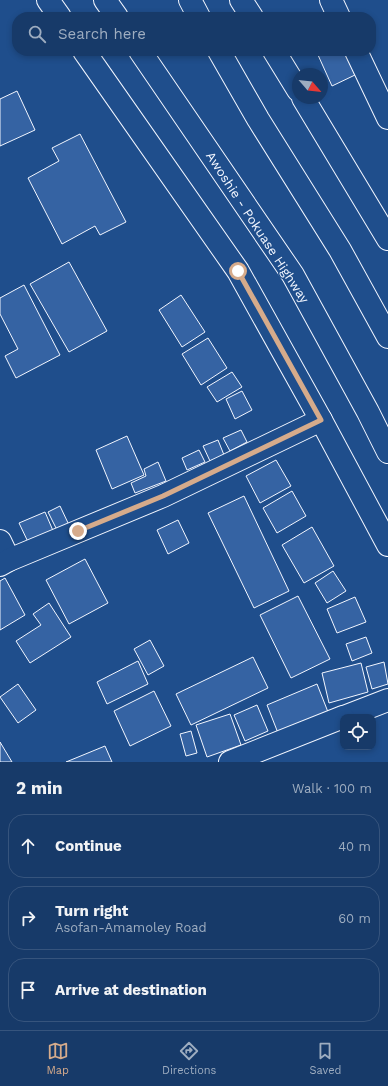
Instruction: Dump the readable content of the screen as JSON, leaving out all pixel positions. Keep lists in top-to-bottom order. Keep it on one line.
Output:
{"streets":{"street":["Awoshie - Pokuase Highway"]},"north":"bottom right","page":{"search":"Search here","heading":["2 min","Walk · 100 m"],"list":[["Continue","40 m"],["Turn right","Asofan-Amamoley Road","60 m"],"Arrive at destination"],"nav":["Map","Directions","Saved"]}}
